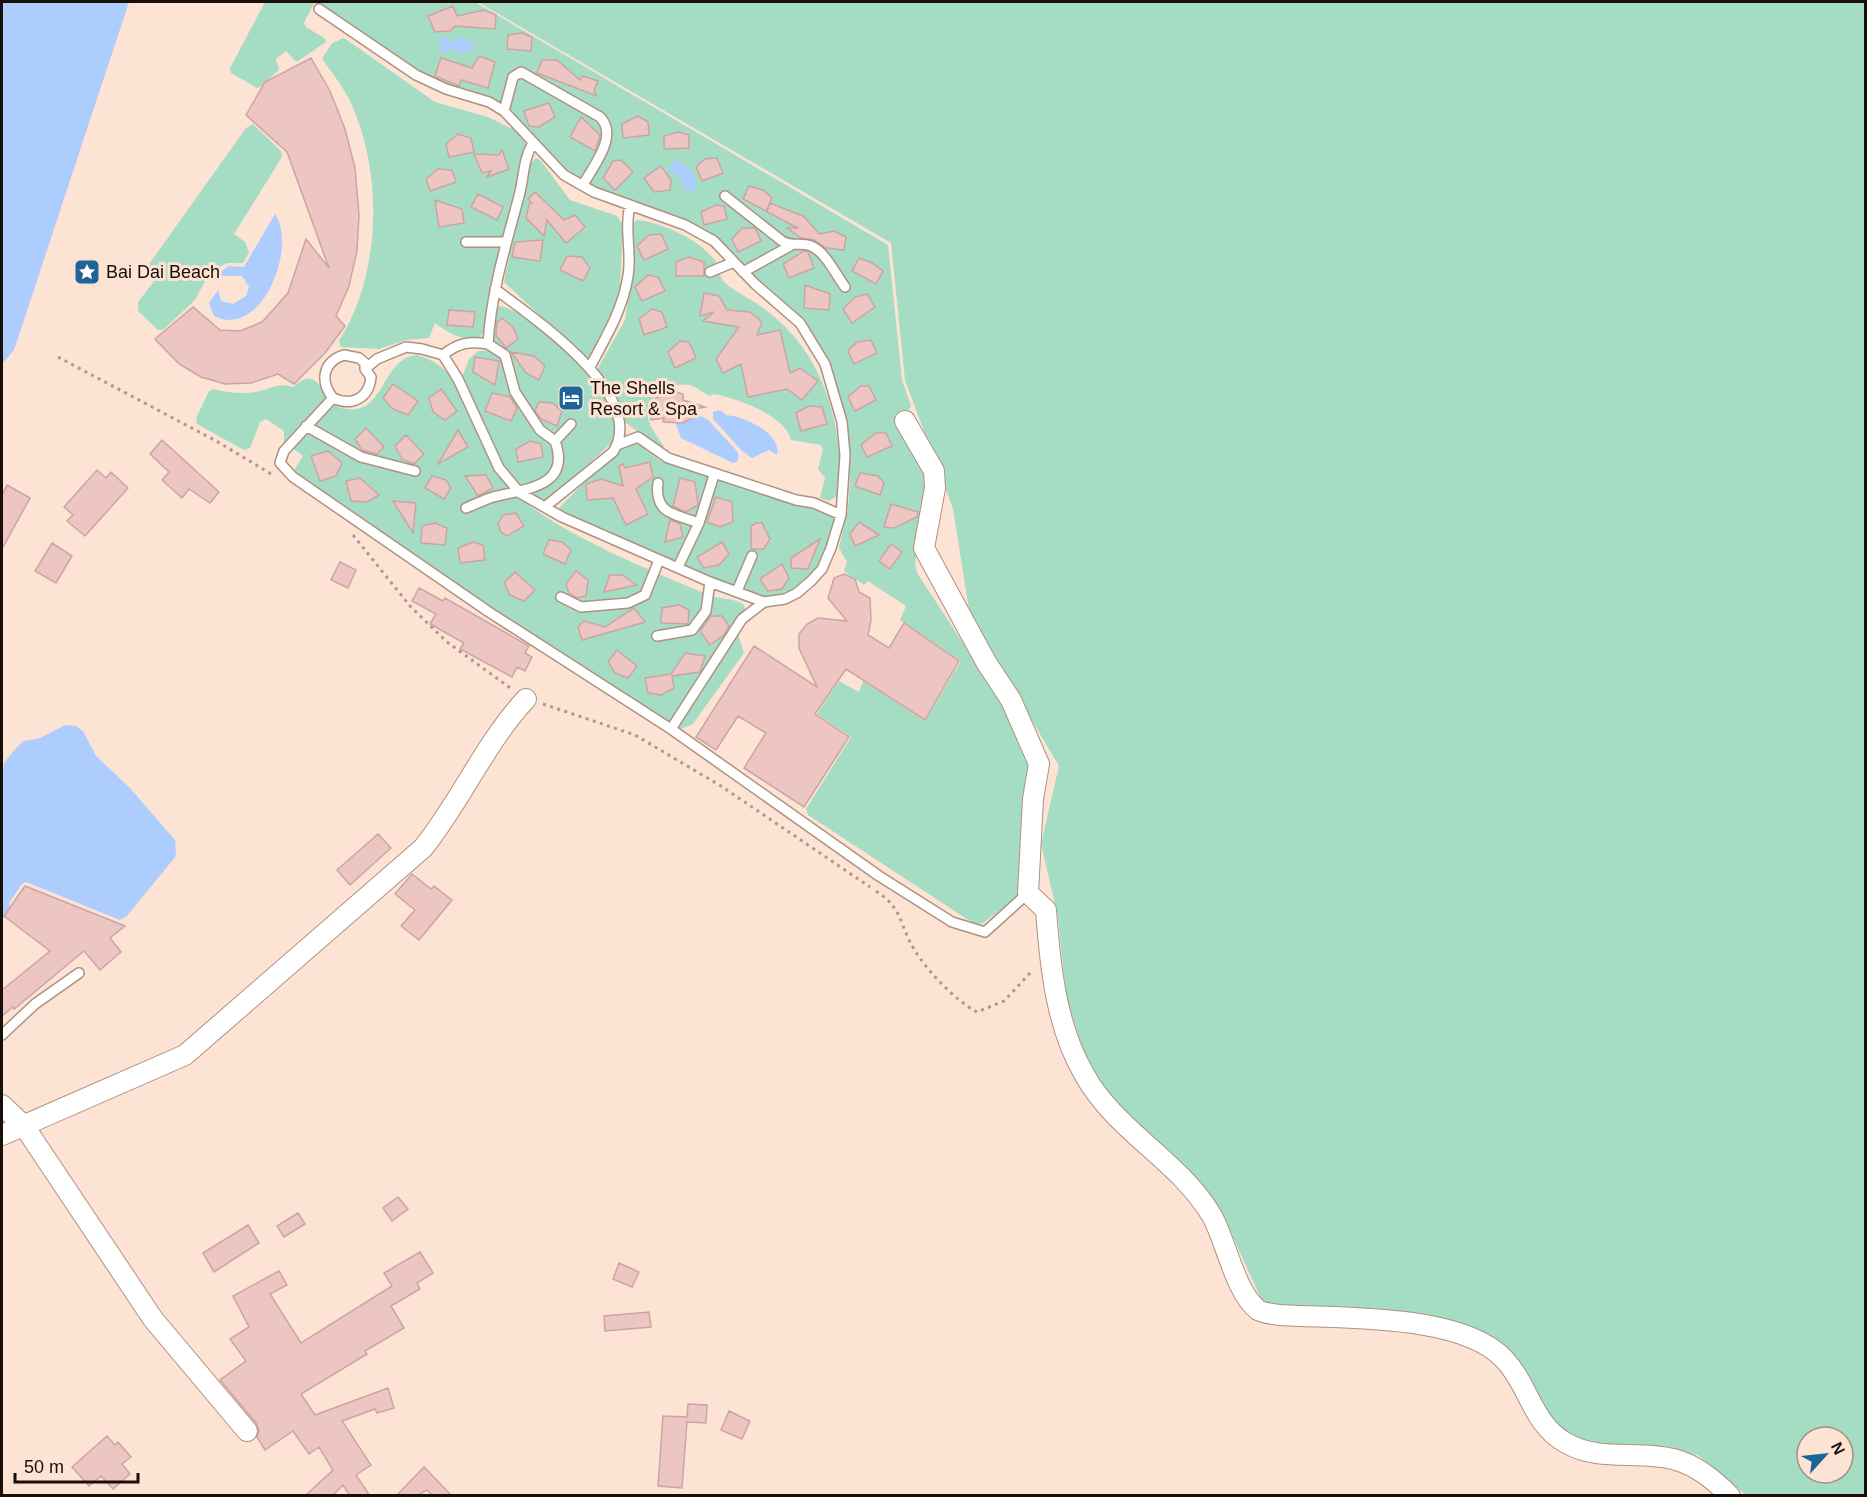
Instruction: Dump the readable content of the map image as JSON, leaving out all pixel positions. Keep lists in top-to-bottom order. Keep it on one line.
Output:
{"places":{"place":["Bai Dai Beach"],"hotel":["The Shells Resort & Spa"]},"scale_bar":"50 m","north":"top right"}
